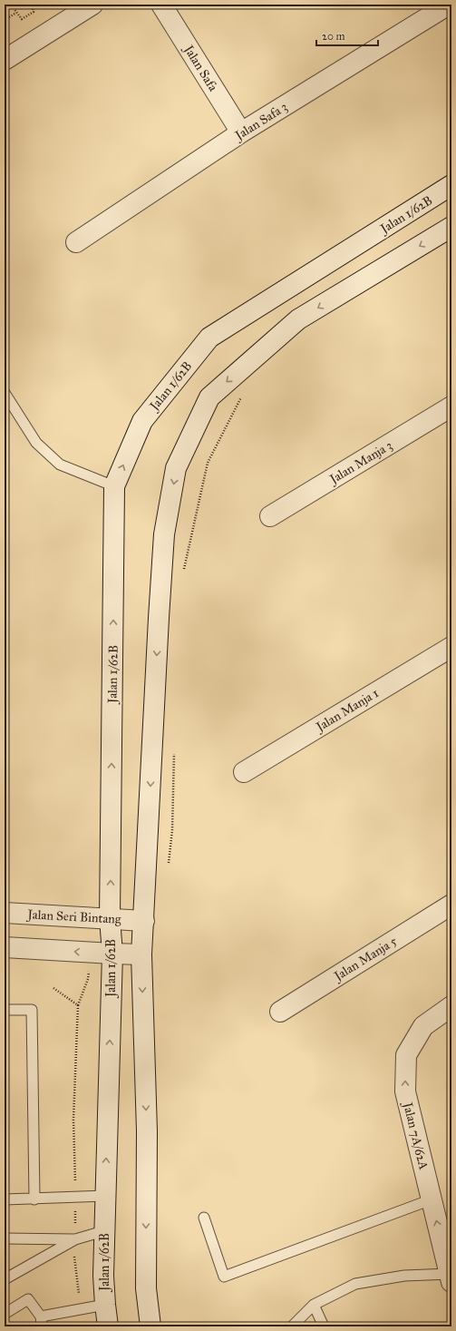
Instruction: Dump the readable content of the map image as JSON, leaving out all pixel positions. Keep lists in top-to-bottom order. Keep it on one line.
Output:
{"streets":{"main road":["Jalan Safa","Jalan Safa 3","Jalan 1/62B","Jalan Manja 3","Jalan Manja 1","Jalan Seri Bintang","Jalan Manja 5","Jalan 7A/62A"]},"crossings":[["Jalan Safa","Jalan Safa 3"],["Jalan 1/62B","Jalan Seri Bintang"]],"one_way":["Jalan 7A/62A"],"scale_bar":"20 m"}
